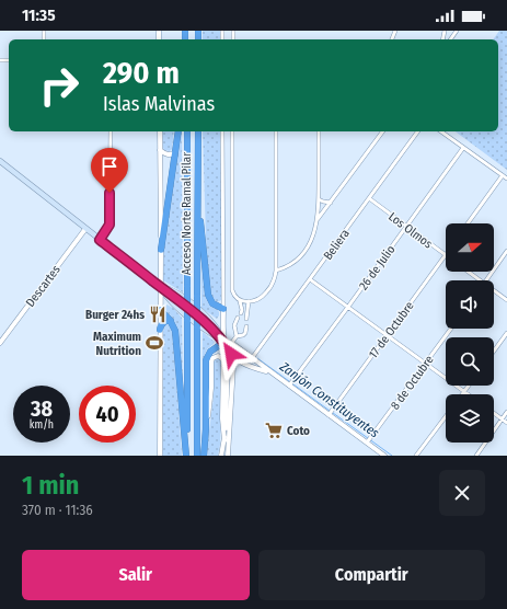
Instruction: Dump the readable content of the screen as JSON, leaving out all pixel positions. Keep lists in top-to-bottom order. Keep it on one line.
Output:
{"streets":{"highway":["Acceso Norte Ramal Pilar"],"street":["Los Olmos","Beliera","26 de Julio","Descartes","17 de Octubre","8 de Octubre"]},"crossings":[["Los Olmos","Beliera"],["Los Olmos","26 de Julio"],["Los Olmos","17 de Octubre"]],"water":["Zanjón Constituyentes"],"places":{"restaurant":["Burger 24hs"],"sports":["Maximum Nutrition"],"supermarket":["Coto"]},"north":"right","page":{"status":"11:35","turn":["290 m","Islas Malvinas"],"speed":"38 km/h","limit":"40","heading":["1 min","370 m · 11:36"],"buttons":["Salir","Compartir"]}}
